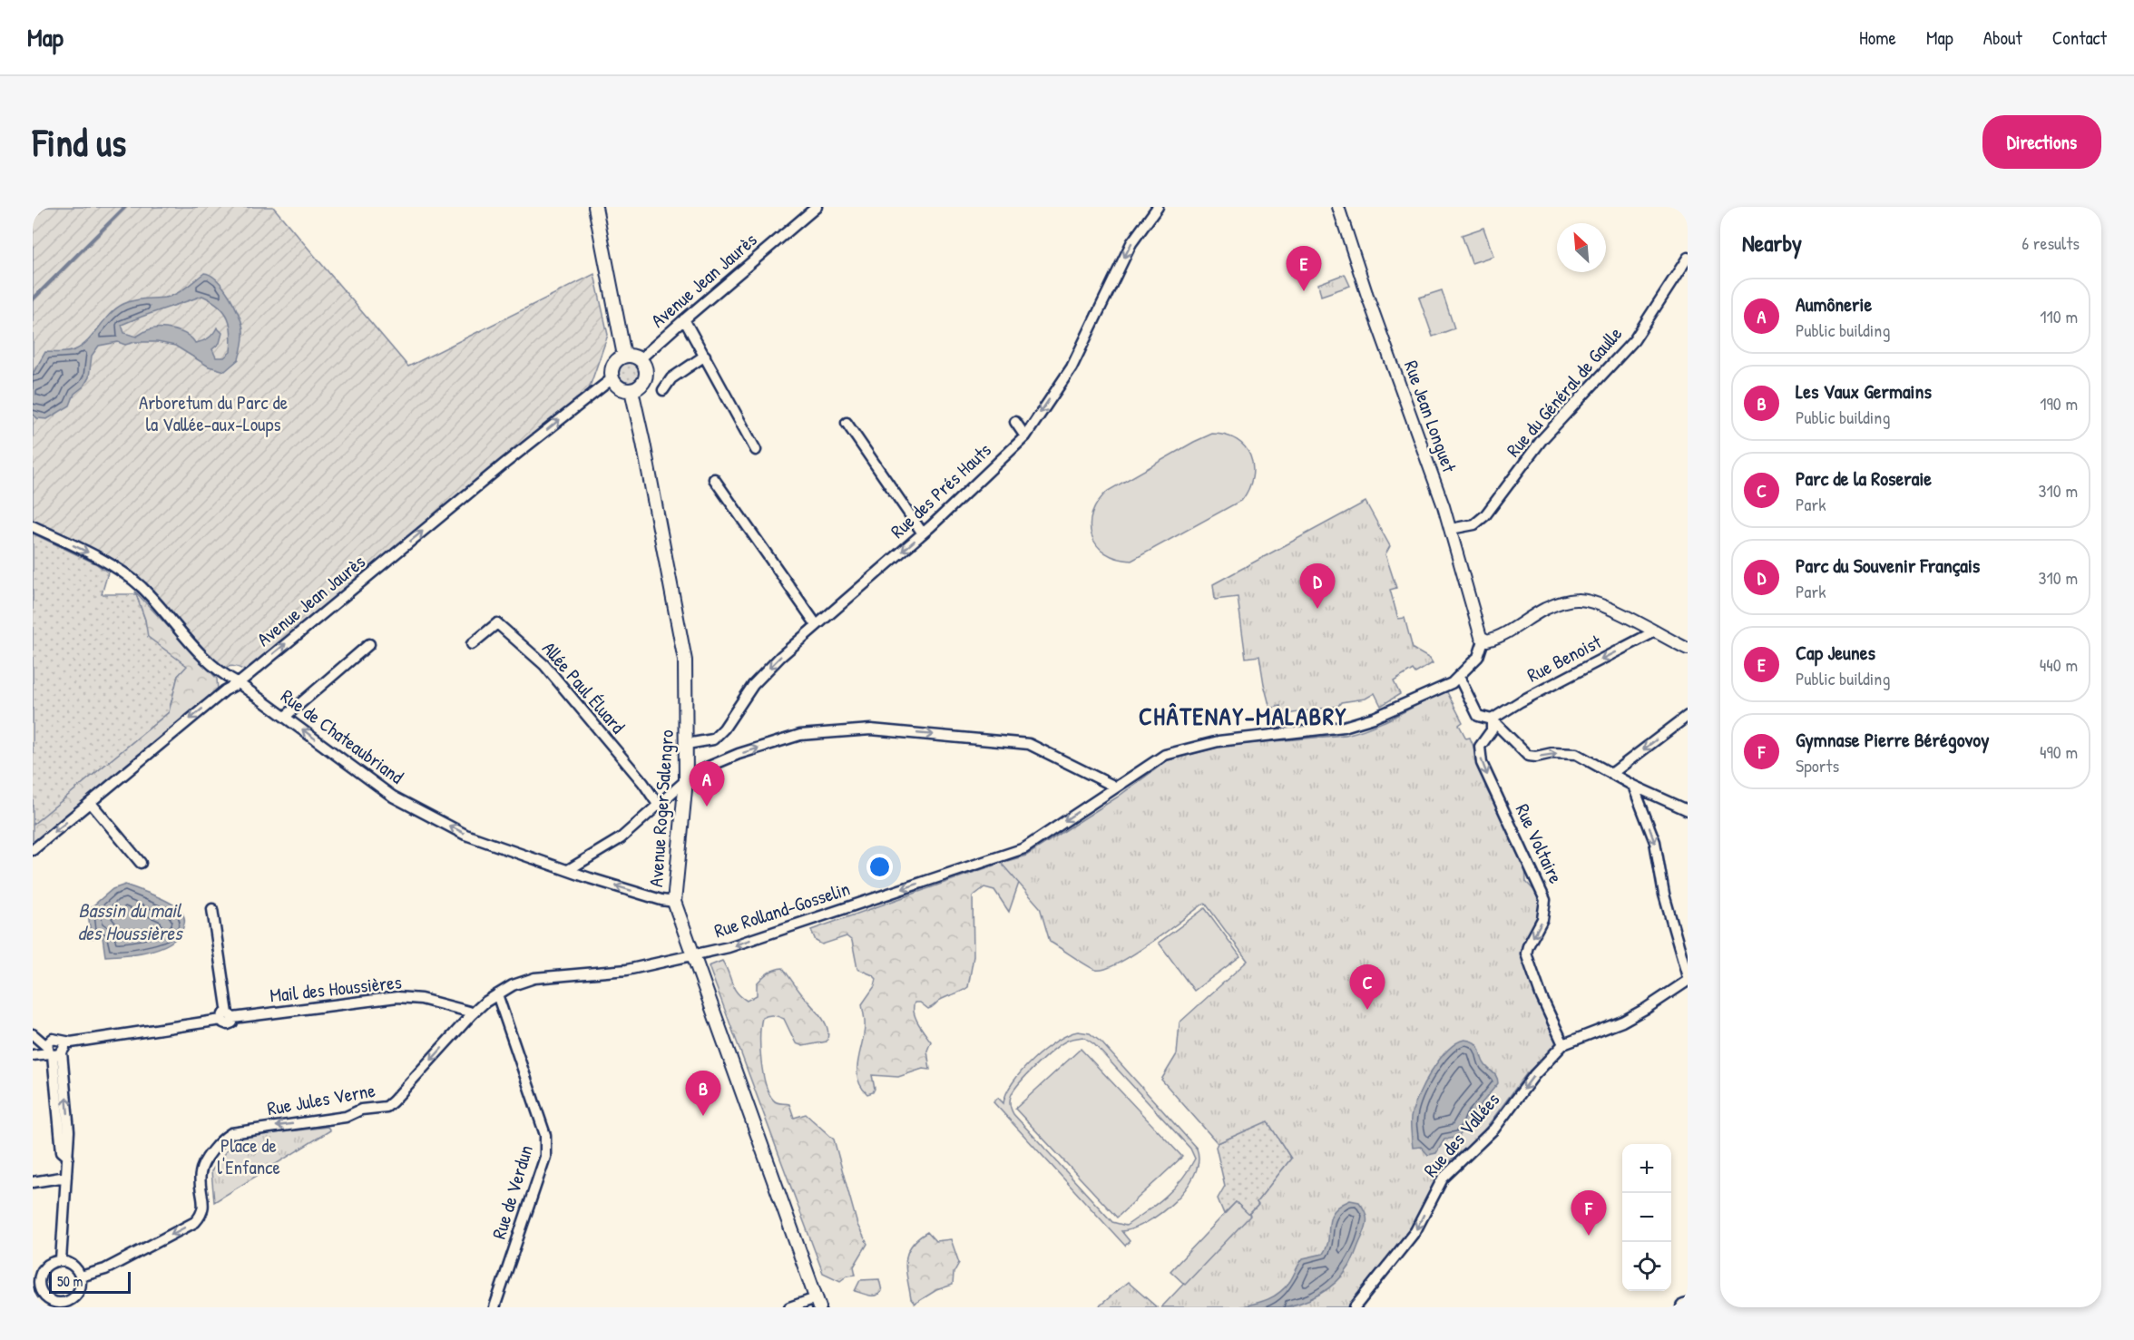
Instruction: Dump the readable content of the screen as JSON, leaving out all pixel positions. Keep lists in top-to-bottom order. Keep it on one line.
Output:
{"streets":{"main road":["Avenue Roger Salengro"],"street":["Avenue Jean Jaurès","Rue du Général de Gaulle","Rue Jean Longuet","Rue des Prés Hauts","Rue Benoist","Allée Paul Éluard","Rue de Chateaubriand","Rue Voltaire","Rue Rolland-Gosselin","Mail des Houssières","Rue Jules Verne","Rue des Vallées","Rue de Verdun"]},"crossings":[["Avenue Jean Jaurès","Rue de Chateaubriand"],["Avenue Jean Jaurès","Avenue Roger Salengro"],["Rue du Général de Gaulle","Rue Jean Longuet"],["Rue Jean Longuet","Rue Rolland-Gosselin"],["Rue des Prés Hauts","Avenue Roger Salengro"],["Rue Benoist","Rue Voltaire"],["Rue de Chateaubriand","Avenue Roger Salengro"],["Avenue Roger Salengro","Rue Rolland-Gosselin"],["Avenue Roger Salengro","Rue Jules Verne"],["Rue Voltaire","Rue des Vallées"],["Rue Rolland-Gosselin","Rue Jules Verne"],["Mail des Houssières","Rue Jules Verne"],["Rue Jules Verne","Rue de Verdun"]],"one_way":["Rue des Prés Hauts","Rue Benoist","Rue Voltaire","Rue Rolland-Gosselin","Rue Jules Verne","Rue des Vallées"],"districts":["CHÂTENAY-MALABRY"],"water":["Bassin du mail des Houssières"],"parks":["Arboretum du Parc de la Vallée-aux-Loups","Place de l'Enfance"],"scale_bar":"50 m","north":"top left","page":{"header":"Map","nav":["Home","Map","About","Contact"],"buttons":"Directions","title":"Find us","heading":["Nearby","6 results"],"pins":["E","D","A","C","B","F"],"list":[{"mark":"A","name":"Aumônerie","note":"Public building","value":"110 m"},{"mark":"B","name":"Les Vaux Germains","note":"Public building","value":"190 m"},{"mark":"C","name":"Parc de la Roseraie","note":"Park","value":"310 m"},{"mark":"D","name":"Parc du Souvenir Français","note":"Park","value":"310 m"},{"mark":"E","name":"Cap Jeunes","note":"Public building","value":"440 m"},{"mark":"F","name":"Gymnase Pierre Bérégovoy","note":"Sports","value":"490 m"}],"map_buttons":["+","−"],"scale":"50 m"}}
